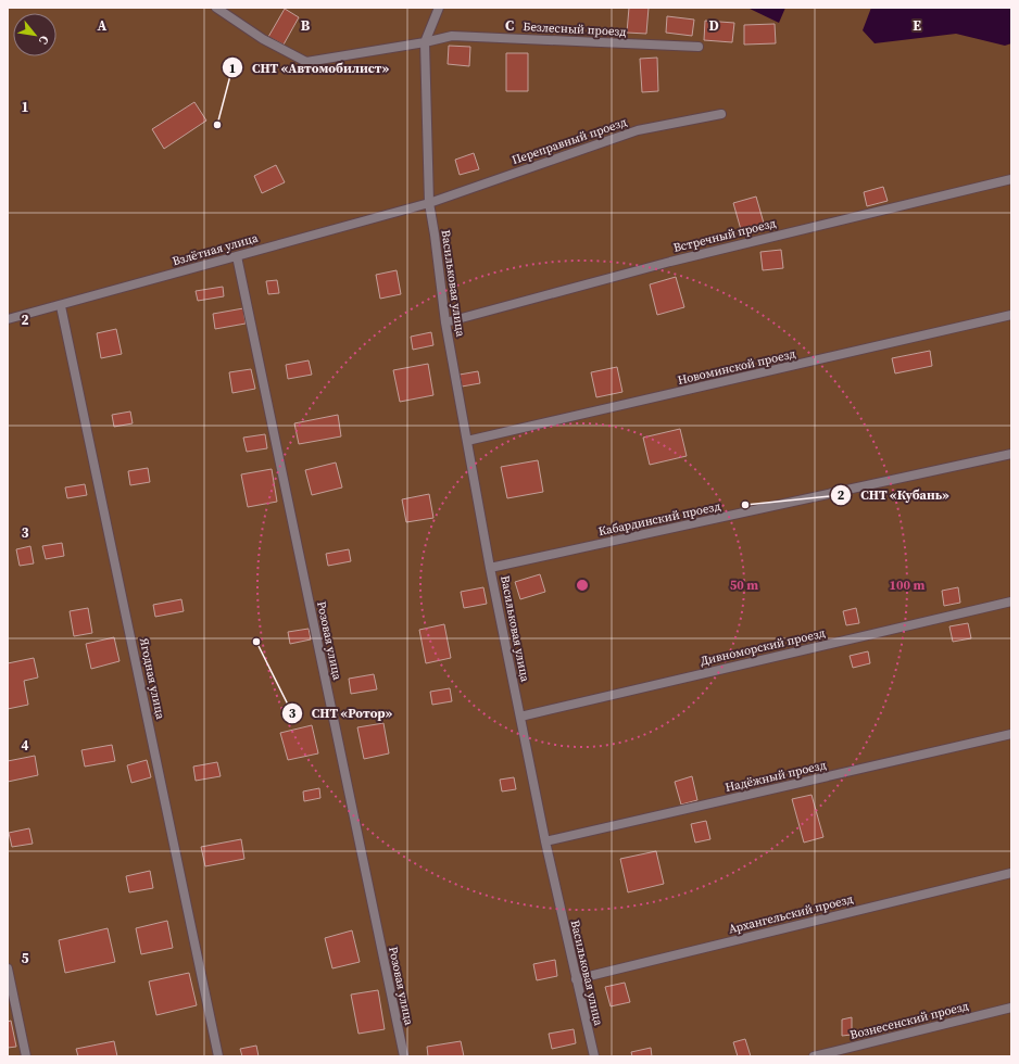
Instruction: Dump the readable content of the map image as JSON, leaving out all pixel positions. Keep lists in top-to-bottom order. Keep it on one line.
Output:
{"streets":{"street":["Безлесный проезд","Переправный проезд","Встречный проезд","Взлётная улица","Васильковая улица","Новоминской проезд","Кабардинский проезд","Розовая улица","Дивноморский проезд","Ягодная улица","Надёжный проезд","Архангельский проезд","Вознесенский проезд"]},"crossings":[["Безлесный проезд","Васильковая улица"],["Переправный проезд","Взлётная улица"],["Переправный проезд","Васильковая улица"],["Встречный проезд","Васильковая улица"],["Взлётная улица","Васильковая улица"],["Взлётная улица","Розовая улица"],["Взлётная улица","Ягодная улица"],["Васильковая улица","Новоминской проезд"],["Васильковая улица","Кабардинский проезд"],["Васильковая улица","Дивноморский проезд"],["Васильковая улица","Надёжный проезд"],["Васильковая улица","Архангельский проезд"]],"places":["СНТ «Автомобилист»","СНТ «Кубань»","СНТ «Ротор»"],"north":"bottom right","grid":{"columns":["A","B","C","D","E"],"rows":["1","2","3","4","5"]},"rings":["50 m","100 m"]}
